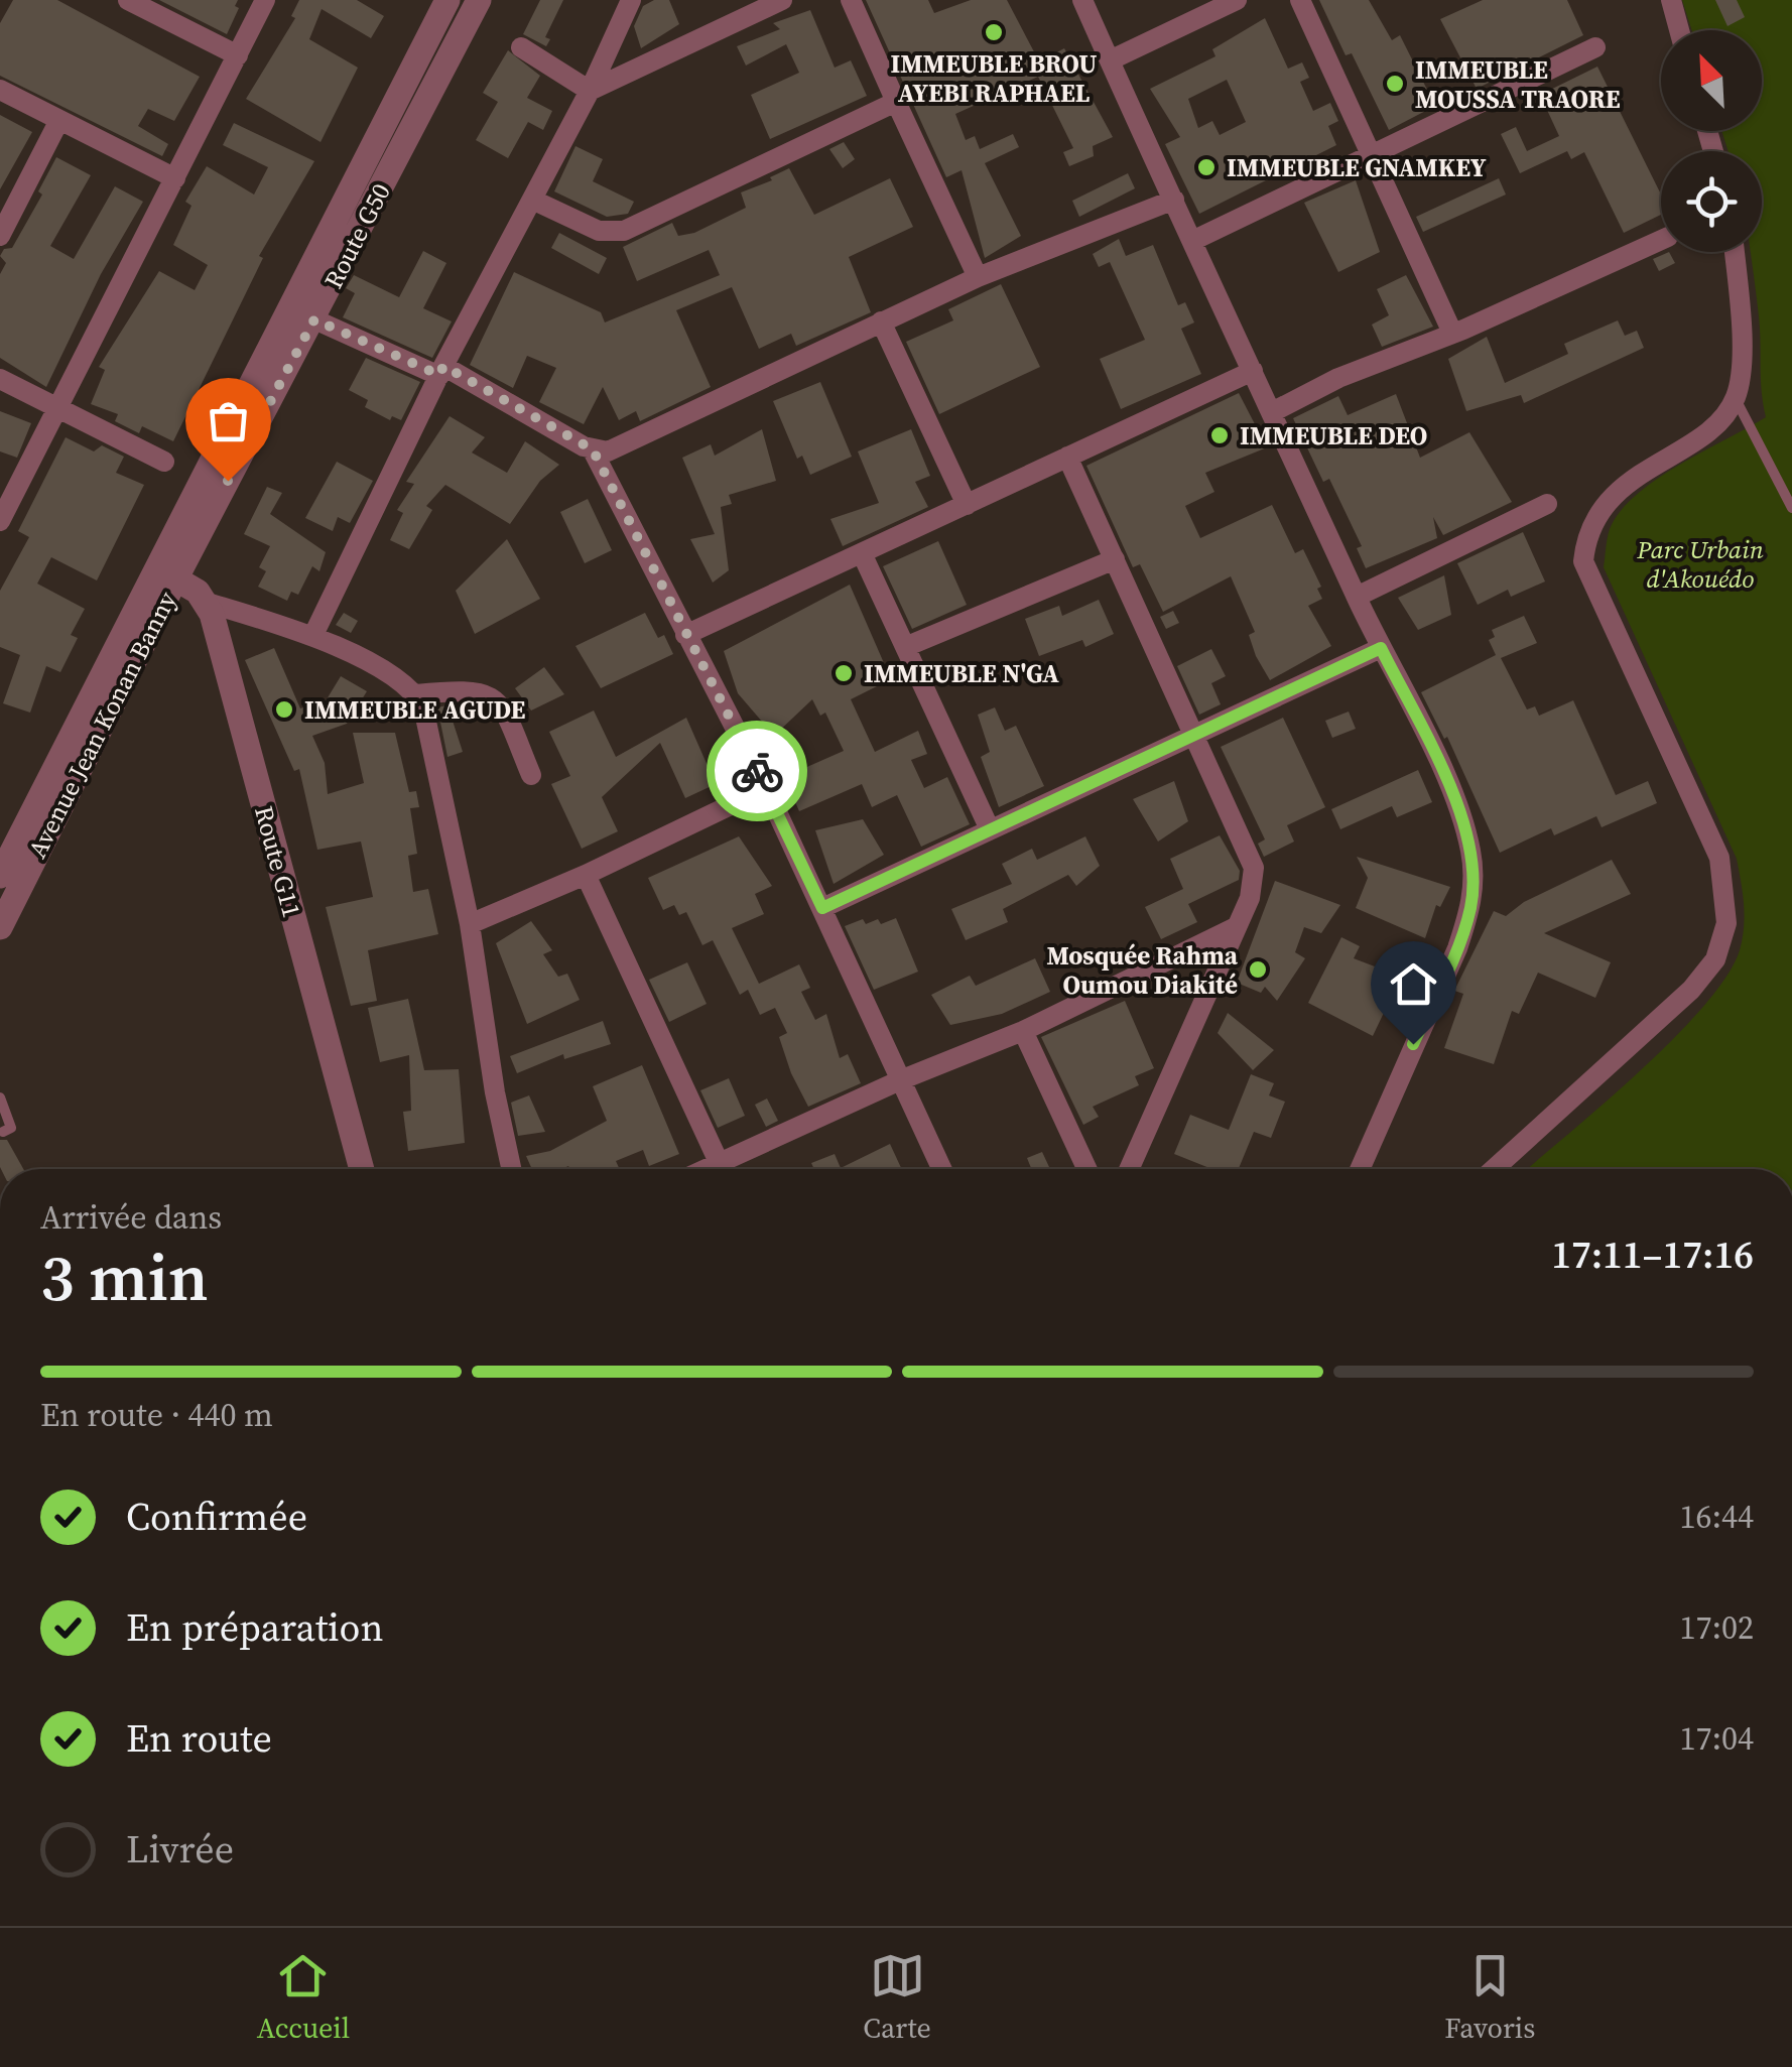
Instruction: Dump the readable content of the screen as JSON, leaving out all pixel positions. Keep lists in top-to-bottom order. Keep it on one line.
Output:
{"streets":{"street":["Route G50","Avenue Jean Konan Banny","Route G11"]},"crossings":[["Route G50","Avenue Jean Konan Banny"]],"parks":["Parc Urbain d'Akouédo"],"places":["IMMEUBLE BROU AYEBI RAPHAEL","IMMEUBLE MOUSSA TRAORE","IMMEUBLE GNAMKEY","IMMEUBLE DEO","IMMEUBLE N'GA","IMMEUBLE AGUDE","Mosquée Rahma Oumou Diakité"],"north":"top left","page":{"heading":["3 min","Arrivée dans","17:11–17:16"],"bar":"En route · 440 m","list":[["Confirmée","16:44"],["En préparation","17:02"],["En route","17:04"],"Livrée"],"tabs":["Accueil","Carte","Favoris"]}}
